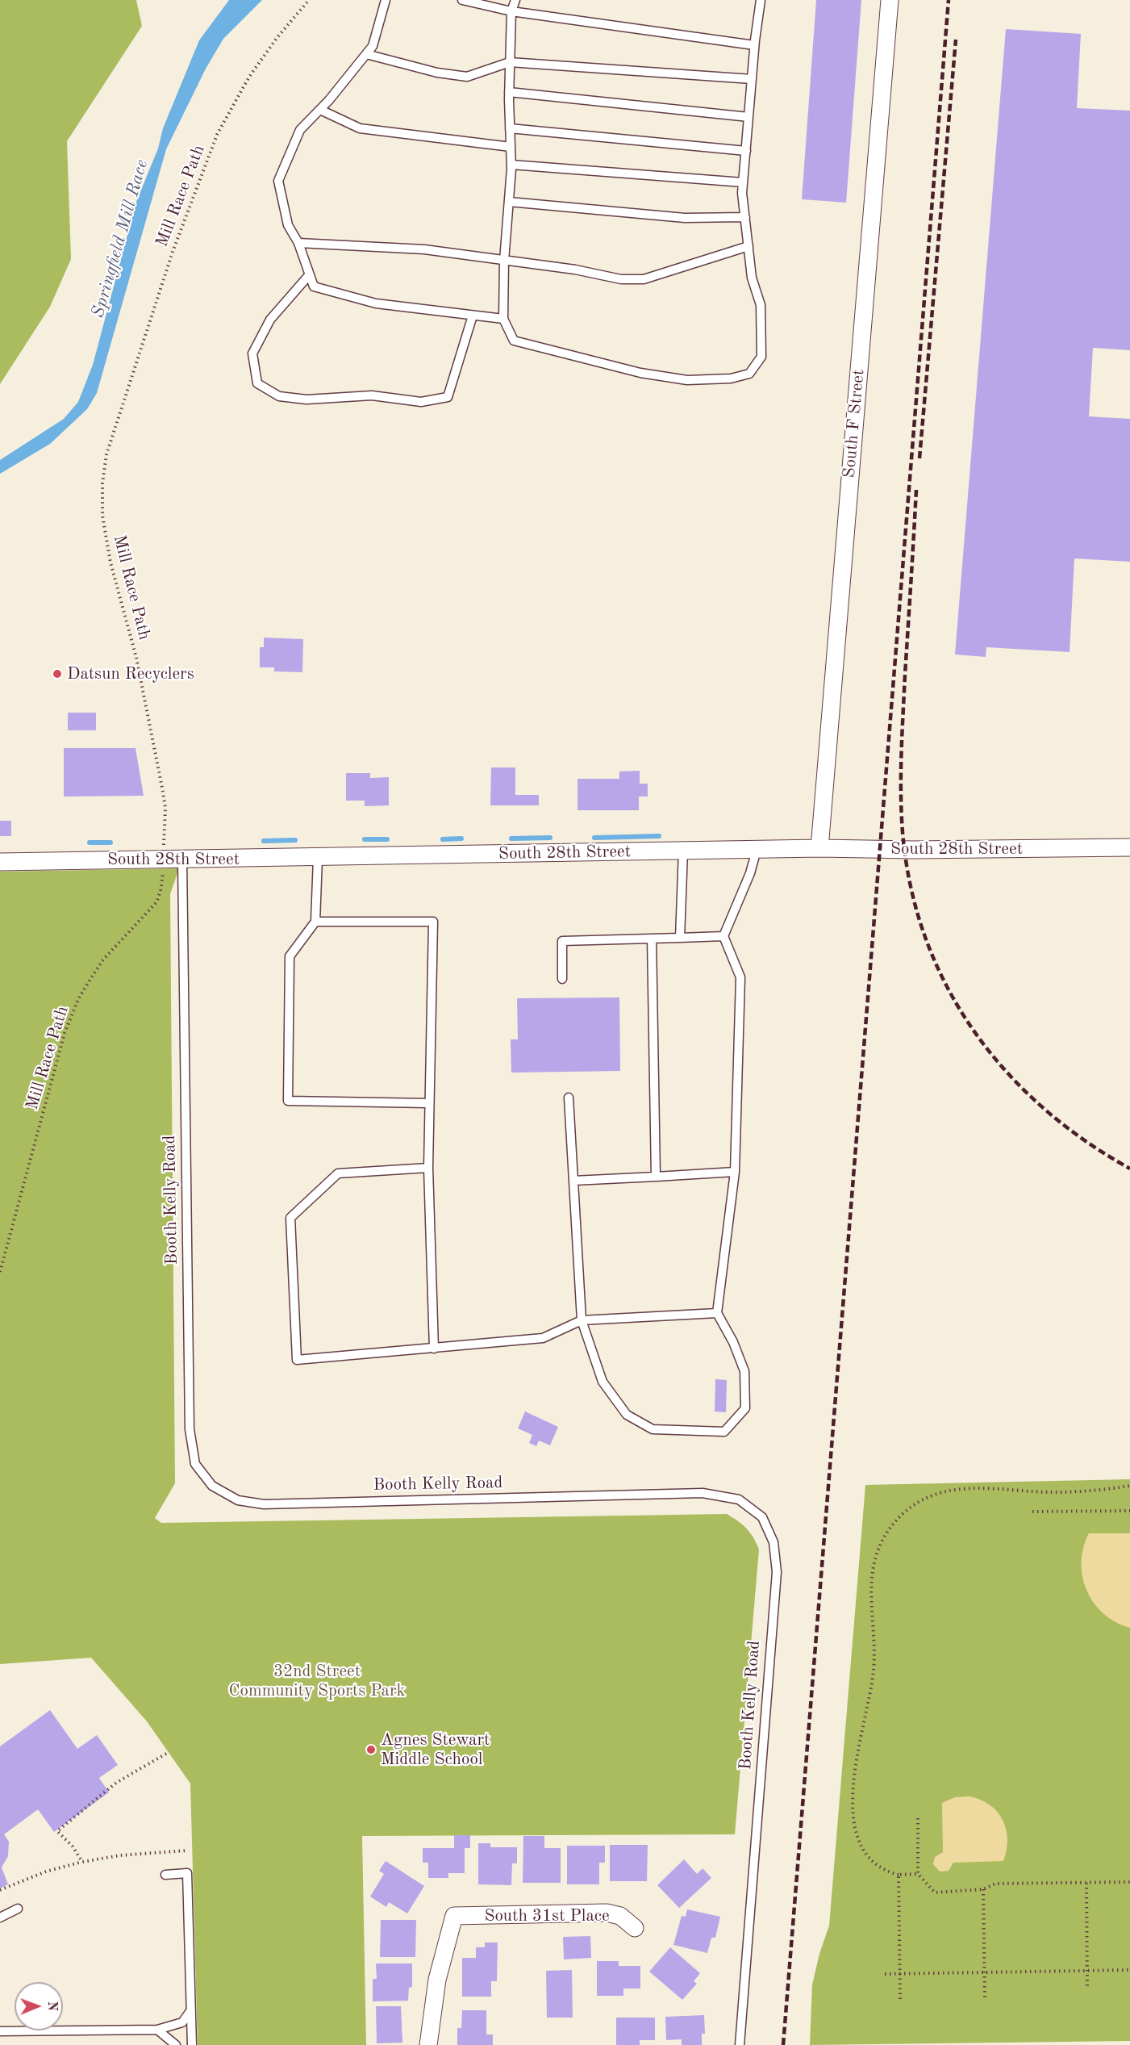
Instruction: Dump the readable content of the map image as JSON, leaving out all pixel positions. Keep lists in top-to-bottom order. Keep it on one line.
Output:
{"streets":{"street":["South F Street","South 28th Street","South 31st Place"],"lane":["Booth Kelly Road"],"path":["Mill Race Path"]},"crossings":[["Mill Race Path","South 28th Street"],["South F Street","South 28th Street"],["South 28th Street","Booth Kelly Road"]],"water":["Springfield Mill Race"],"parks":["32nd Street Community Sports Park"],"places":["Datsun Recyclers","Agnes Stewart Middle School"],"north":"right"}
